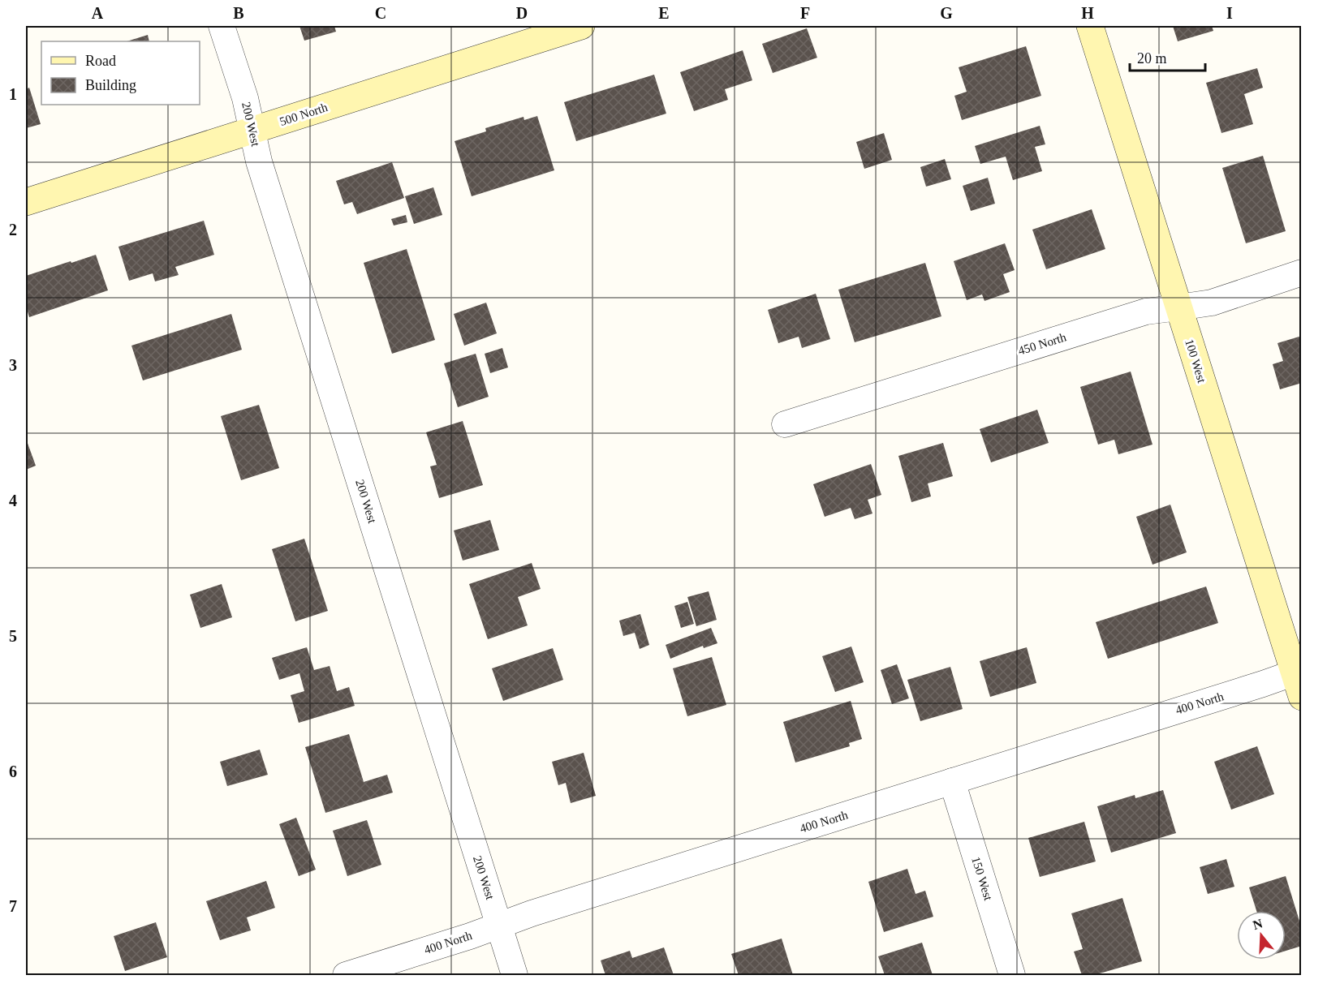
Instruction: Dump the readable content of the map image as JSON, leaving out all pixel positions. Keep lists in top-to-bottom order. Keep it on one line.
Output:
{"streets":{"street":["500 North","200 West","450 North","100 West","400 North","150 West"]},"crossings":[["500 North","200 West"],["200 West","400 North"],["450 North","100 West"],["100 West","400 North"],["400 North","150 West"]],"legend":["Road","Building"],"scale_bar":"20 m","north":"top","grid":{"columns":["A","B","C","D","E","F","G","H","I"],"rows":["1","2","3","4","5","6","7"]}}
